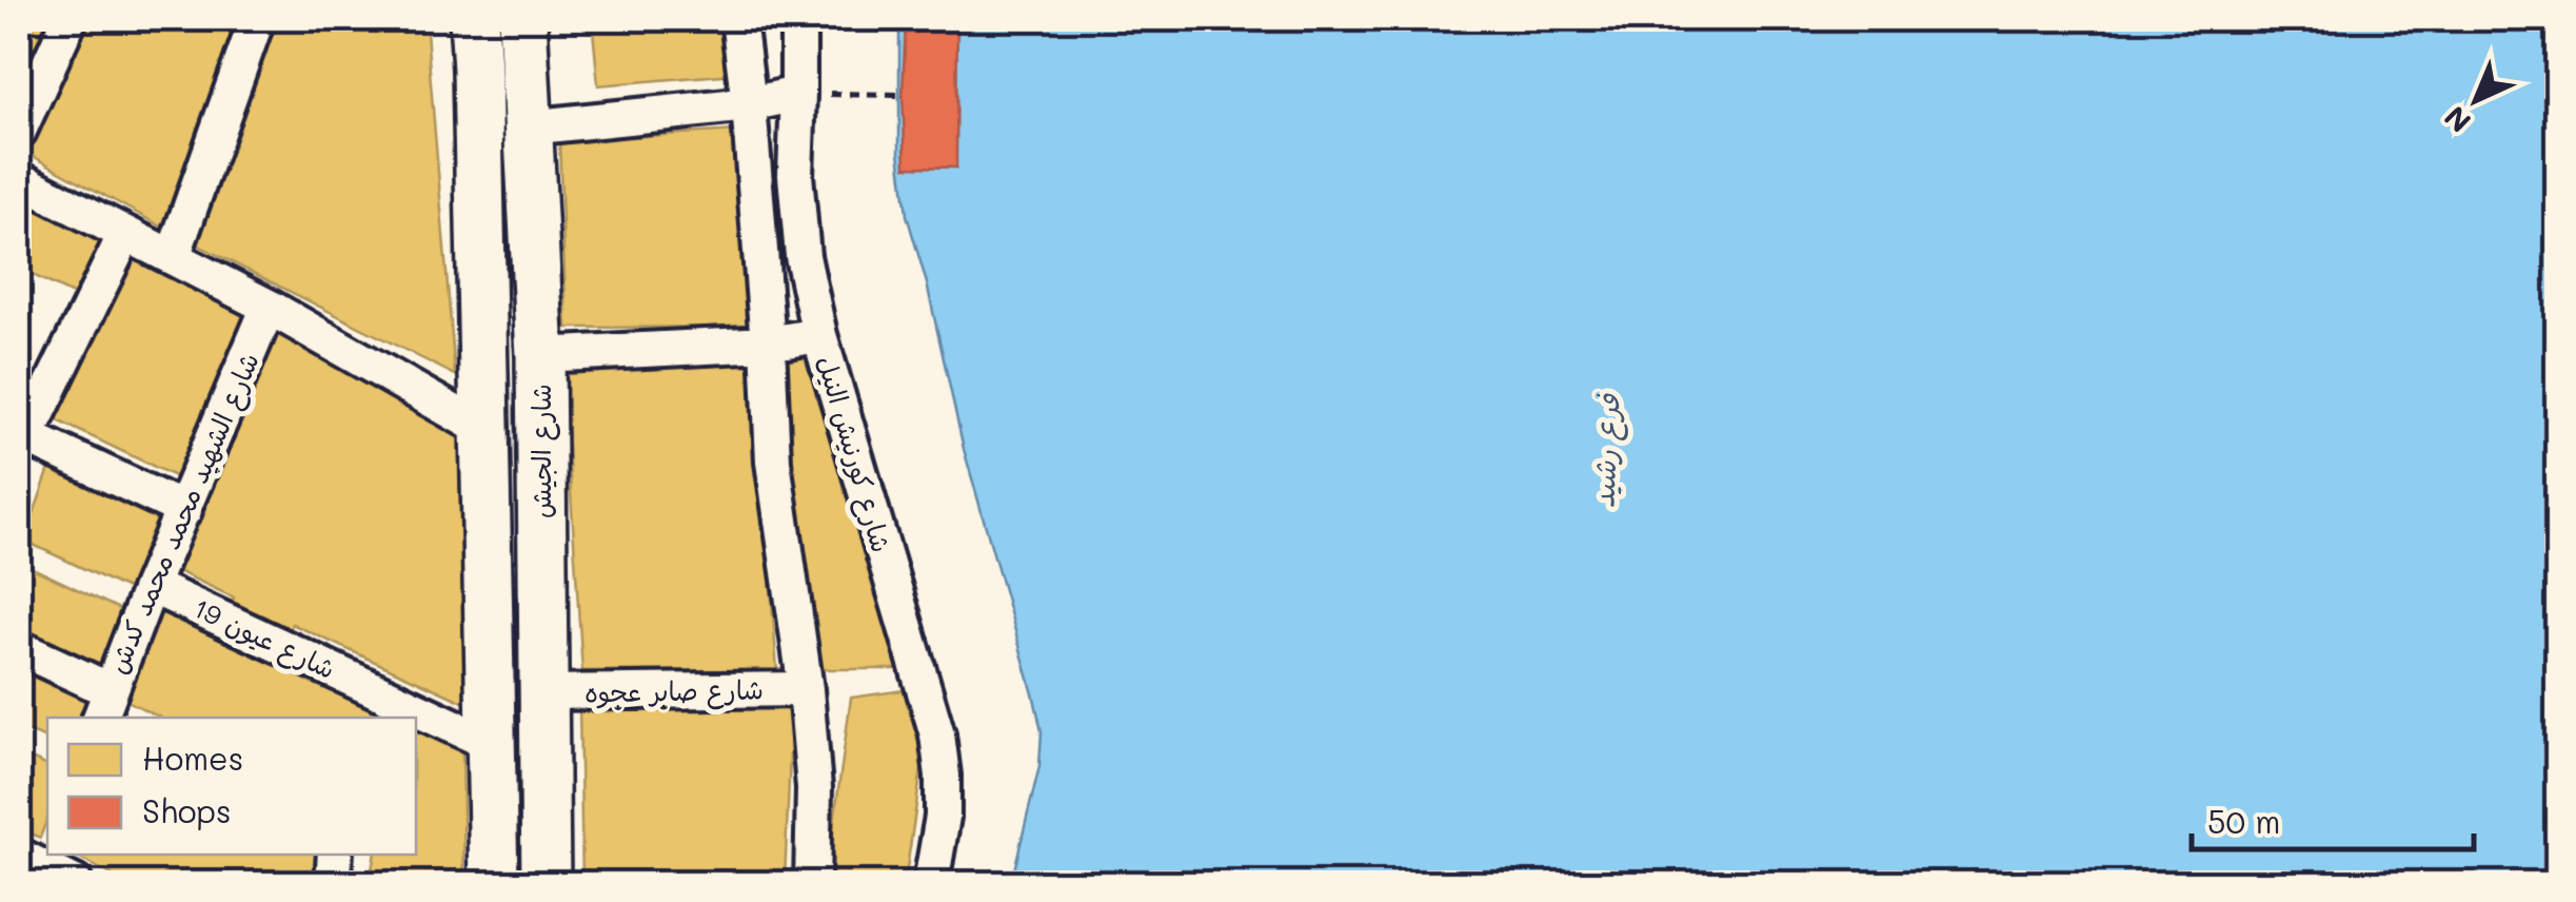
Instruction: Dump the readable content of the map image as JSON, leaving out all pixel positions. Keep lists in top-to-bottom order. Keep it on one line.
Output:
{"streets":{"main road":["شارع الجيش"],"street":["شارع كورنيش النيل","شارع الشهيد محمد محمد كدش","شارع عيون 19","شارع صابر عجوه"]},"crossings":[["شارع الجيش","شارع عيون 19"],["شارع الجيش","شارع صابر عجوه"],["شارع الشهيد محمد محمد كدش","شارع عيون 19"]],"water":["فرع رشيد"],"legend":["Homes","Shops"],"scale_bar":"50 m","north":"bottom left"}
